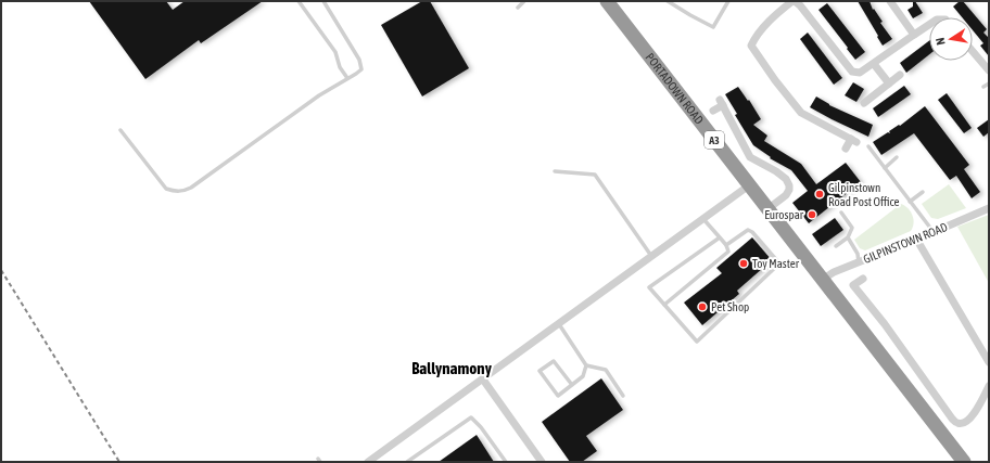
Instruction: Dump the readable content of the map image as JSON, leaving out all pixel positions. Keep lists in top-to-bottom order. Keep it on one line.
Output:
{"streets":{"highway":["PORTADOWN ROAD","A3"],"street":["GILPINSTOWN ROAD"]},"crossings":[["PORTADOWN ROAD","A3"],["PORTADOWN ROAD","GILPINSTOWN ROAD"],["A3","GILPINSTOWN ROAD"]],"districts":["Ballynamony"],"places":["Gilpinstown Road Post Office","Eurospar","Toy Master","Pet Shop"],"north":"left"}
